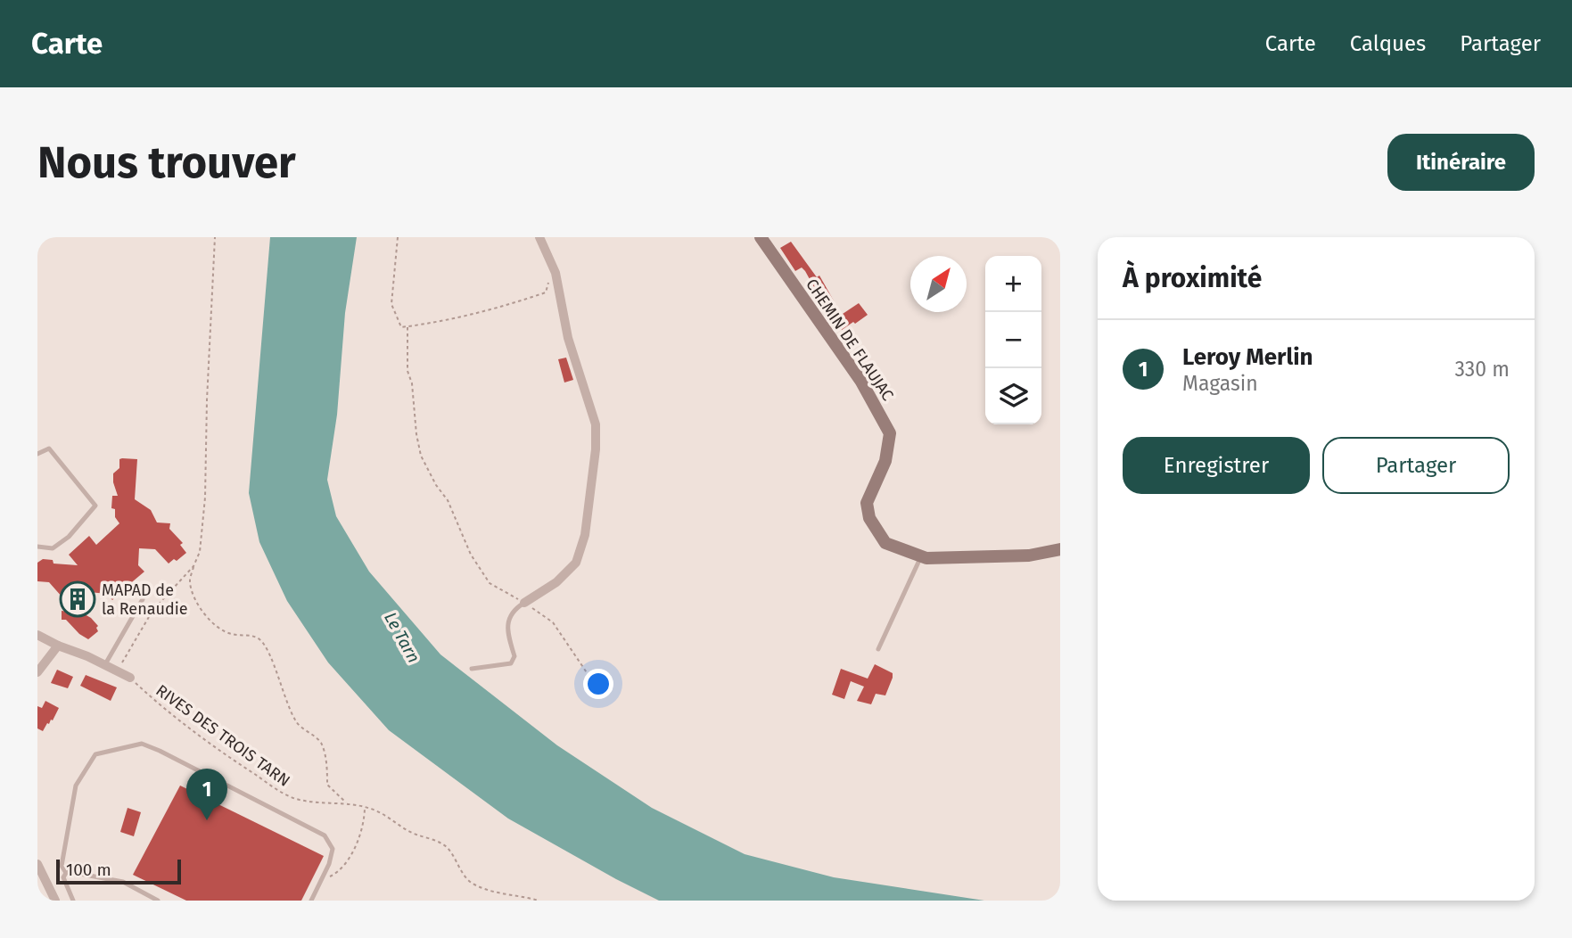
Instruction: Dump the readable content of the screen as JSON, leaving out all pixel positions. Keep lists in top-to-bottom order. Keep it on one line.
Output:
{"streets":{"street":["CHEMIN DE FLAUJAC"],"path":["RIVES DES TROIS TARN"]},"water":["Le Tarn"],"places":{"building":["MAPAD de la Renaudie"]},"scale_bar":"100 m","north":"top right","page":{"header":"Carte","nav":["Carte","Calques","Partager"],"buttons":["Itinéraire",["Enregistrer","Partager"]],"title":"Nous trouver","heading":"À proximité","map_buttons":["+","−"],"list":[{"mark":"1","name":"Leroy Merlin","note":"Magasin","value":"330 m"}],"pins":"1","scale":"100 m"}}
